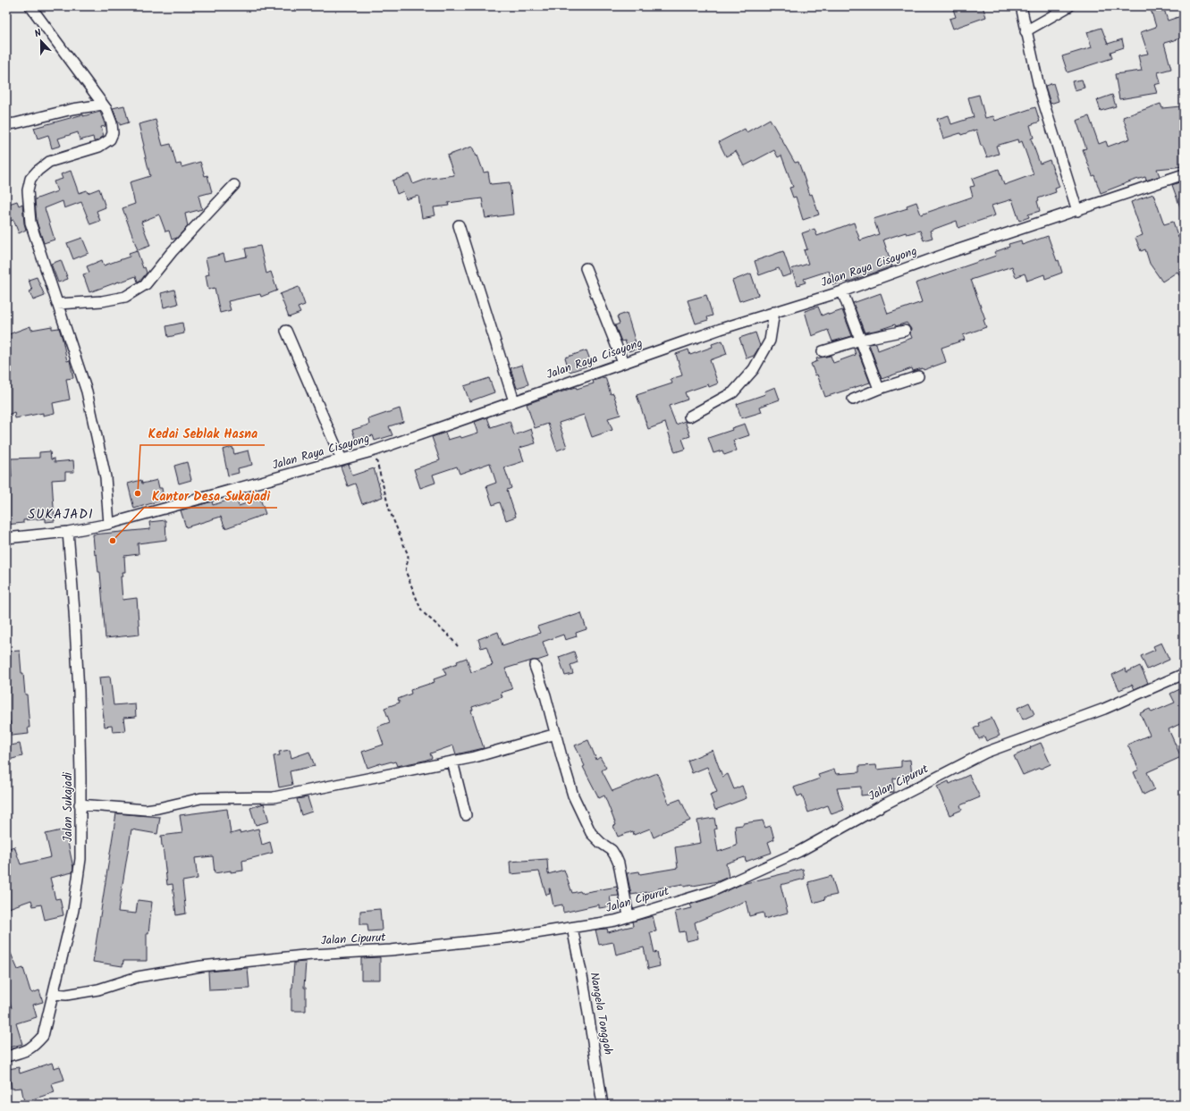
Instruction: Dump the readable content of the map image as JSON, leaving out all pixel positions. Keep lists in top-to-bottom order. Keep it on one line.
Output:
{"streets":{"street":["Jalan Raya Cisayong","Jalan Cipurut","Jalan Sukajadi","Nangela Tonggoh"]},"crossings":[["Jalan Raya Cisayong","Jalan Sukajadi"],["Jalan Cipurut","Jalan Sukajadi"],["Jalan Cipurut","Nangela Tonggoh"]],"districts":["SUKAJADI"],"places":["Kedai Seblak Hasna","Kantor Desa Sukajadi"],"north":"top"}
